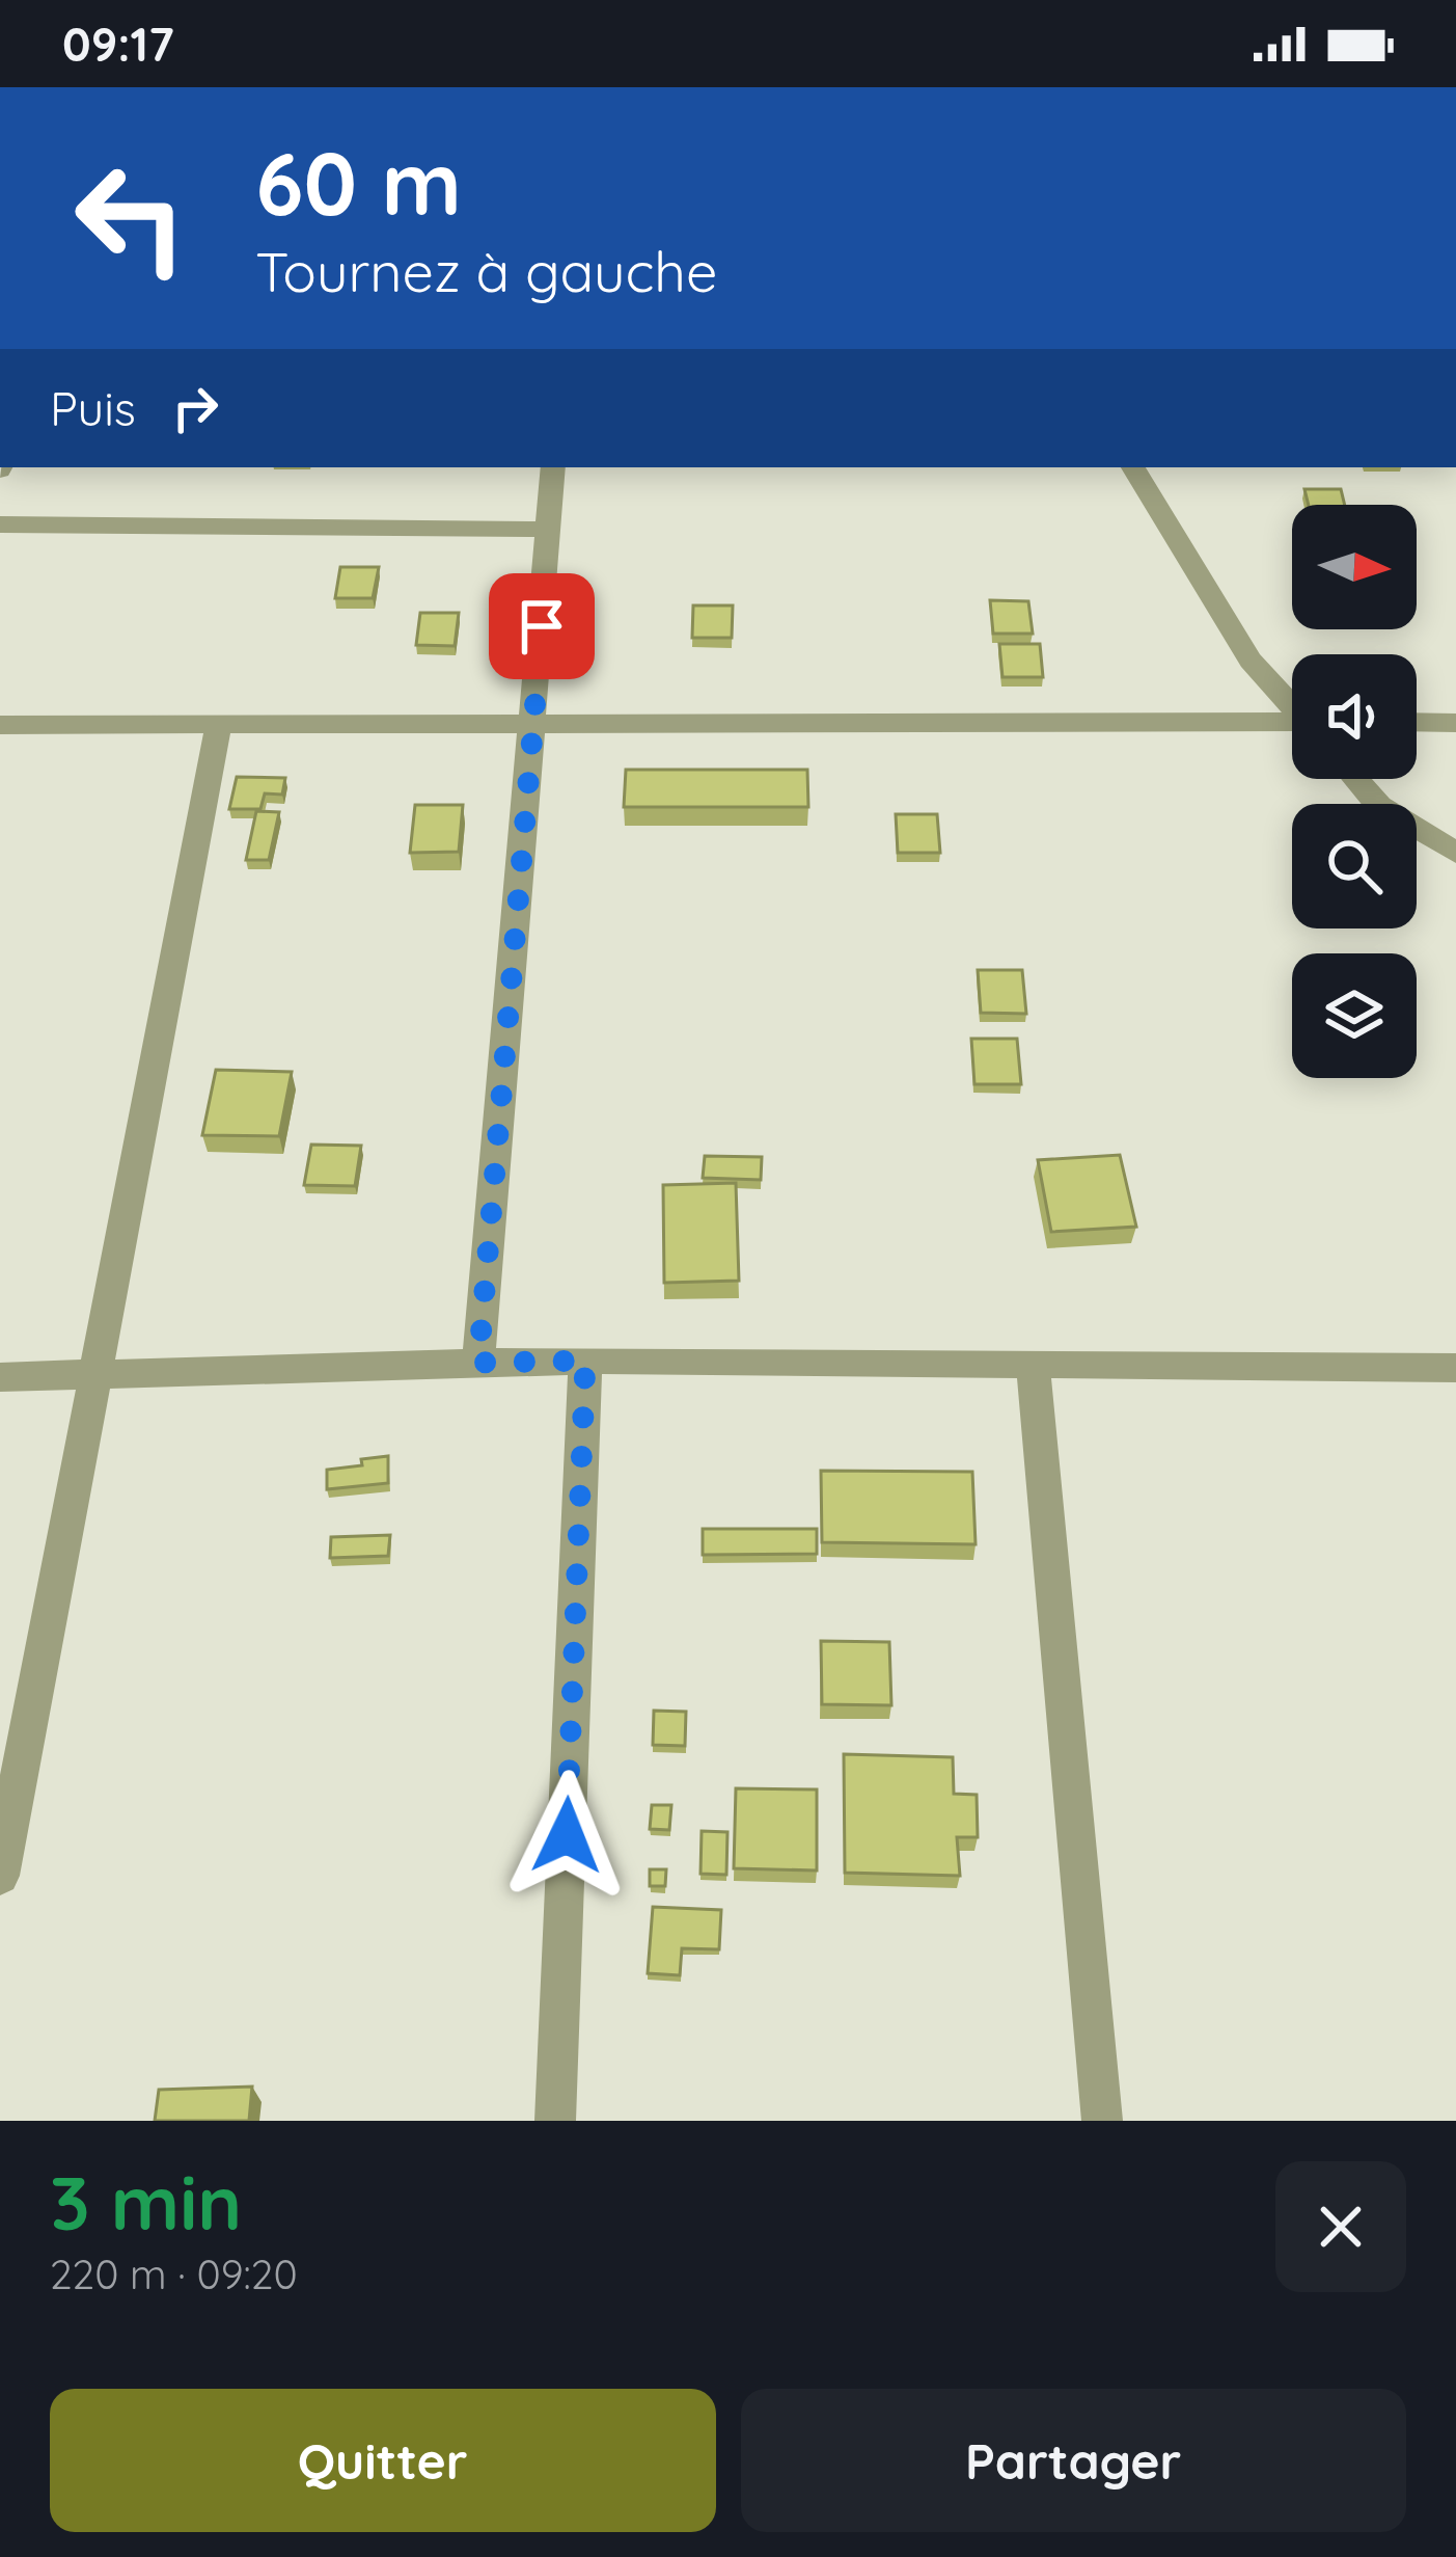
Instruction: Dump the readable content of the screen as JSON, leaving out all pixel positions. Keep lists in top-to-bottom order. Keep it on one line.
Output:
{"north":"right","page":{"status":"09:17","turn":["60 m","Tournez à gauche"],"then":"Puis","heading":["3 min","220 m · 09:20"],"buttons":["Quitter","Partager"]}}
